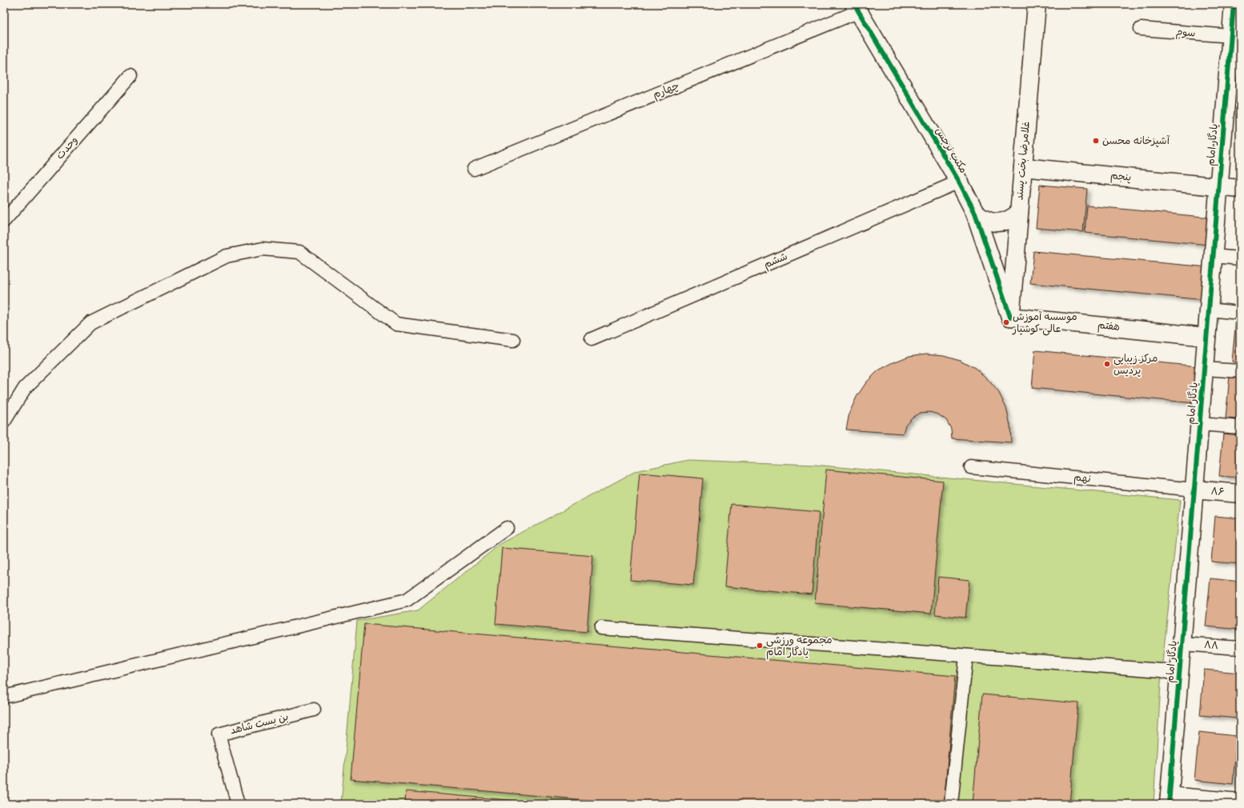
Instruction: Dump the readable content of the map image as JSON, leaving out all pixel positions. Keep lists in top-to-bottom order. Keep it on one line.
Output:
{"streets":{"street":["یادگار امام","مکتب نرجس","غلامرضا بخت پسند","پنجم","هفتم","۸۶"],"lane":["سوم","چهارم","وحدت","ششم","نهم","۸۸","بن بست شاهد"]},"crossings":[["سوم","یادگار امام"],["چهارم","مکتب نرجس"],["یادگار امام","پنجم"],["یادگار امام","هفتم"],["یادگار امام","نهم"],["یادگار امام","۸۶"],["یادگار امام","۸۸"],["مکتب نرجس","غلامرضا بخت پسند"],["مکتب نرجس","ششم"],["مکتب نرجس","هفتم"],["غلامرضا بخت پسند","پنجم"],["غلامرضا بخت پسند","هفتم"],["نهم","۸۶"]],"places":["آشپزخانه محسن","موسسه آموزش عالی کوشیار","مرکز زیبایی پردیس","مجموعه ورزشی یادگار امام"]}
